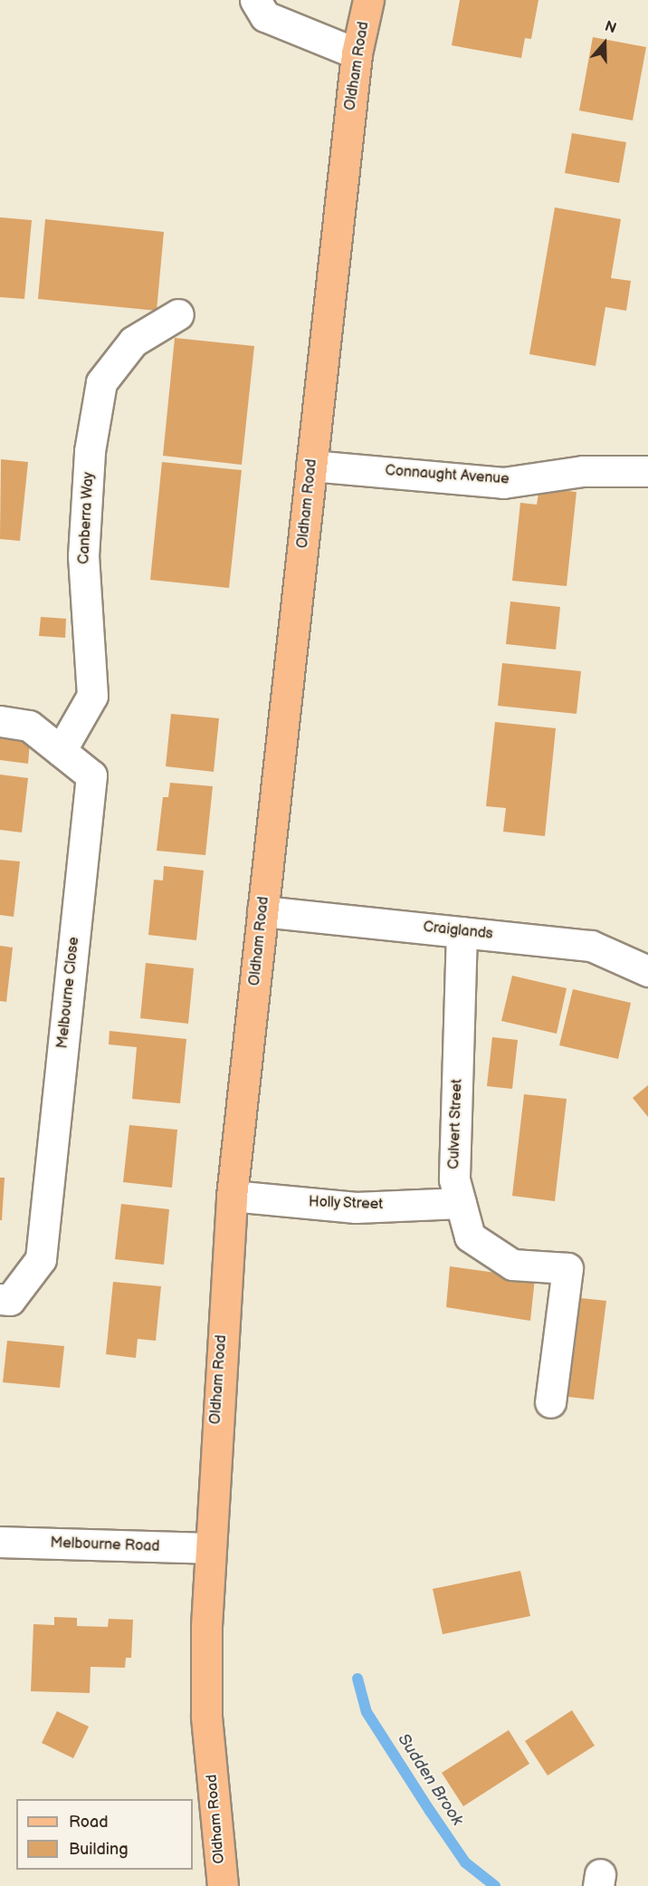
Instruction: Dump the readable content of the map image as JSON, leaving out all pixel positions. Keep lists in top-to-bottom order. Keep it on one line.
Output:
{"streets":{"main road":["Oldham Road"],"street":["Connaught Avenue","Canberra Way","Craiglands","Melbourne Close","Culvert Street","Holly Street","Melbourne Road"]},"crossings":[["Oldham Road","Connaught Avenue"],["Oldham Road","Craiglands"],["Oldham Road","Holly Street"],["Oldham Road","Melbourne Road"],["Canberra Way","Melbourne Close"],["Craiglands","Culvert Street"],["Culvert Street","Holly Street"]],"water":["Sudden Brook"],"legend":["Road","Building"],"north":"top"}
